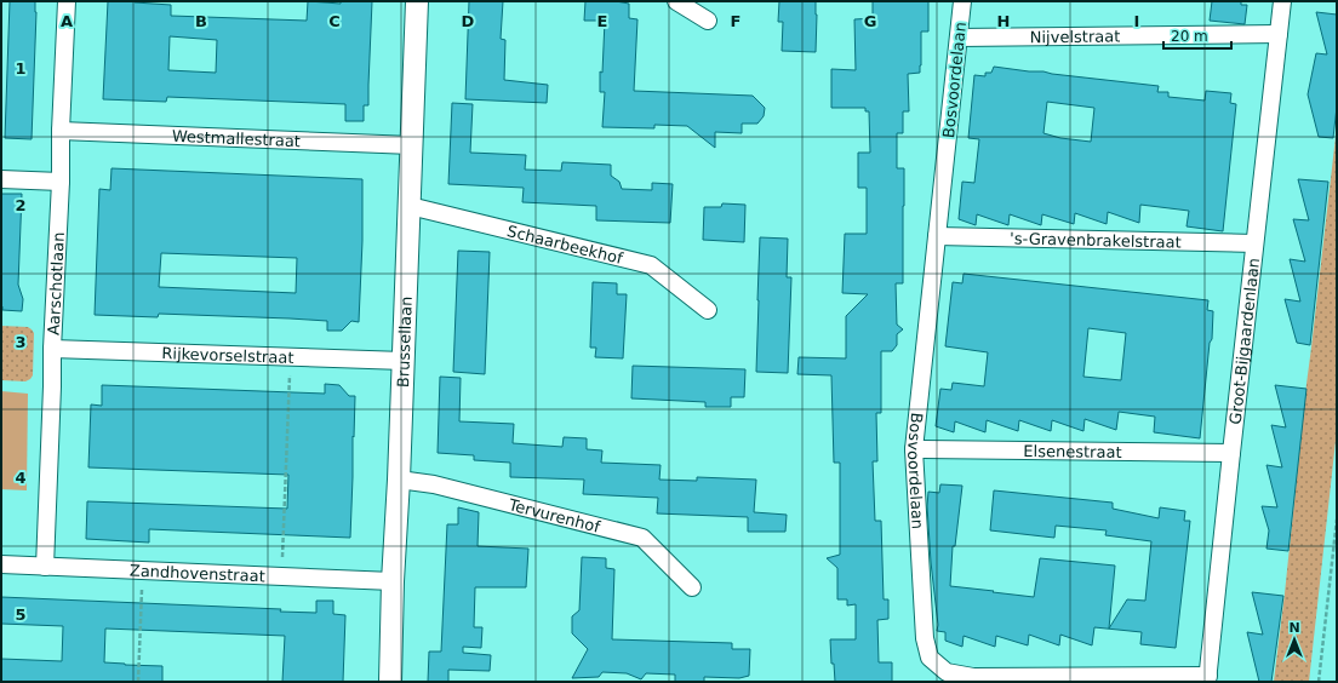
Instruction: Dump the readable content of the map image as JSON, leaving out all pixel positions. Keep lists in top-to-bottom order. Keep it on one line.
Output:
{"streets":{"street":["Nijvelstraat","Bosvoordelaan","Westmallestraat","'s-Gravenbrakelstraat","Schaarbeekhof","Aarschotlaan","Brussellaan","Groot-Bijgaardenlaan","Rijkevorselstraat","Elsenestraat","Tervurenhof","Zandhovenstraat"]},"crossings":[["Nijvelstraat","Bosvoordelaan"],["Nijvelstraat","Groot-Bijgaardenlaan"],["Bosvoordelaan","'s-Gravenbrakelstraat"],["Bosvoordelaan","Groot-Bijgaardenlaan"],["Bosvoordelaan","Elsenestraat"],["Westmallestraat","Aarschotlaan"],["Westmallestraat","Brussellaan"],["'s-Gravenbrakelstraat","Groot-Bijgaardenlaan"],["Schaarbeekhof","Brussellaan"],["Aarschotlaan","Rijkevorselstraat"],["Aarschotlaan","Zandhovenstraat"],["Brussellaan","Rijkevorselstraat"],["Brussellaan","Tervurenhof"],["Brussellaan","Zandhovenstraat"],["Groot-Bijgaardenlaan","Elsenestraat"]],"scale_bar":"20 m","north":"top","grid":{"columns":["A","B","C","D","E","F","G","H","I"],"rows":["1","2","3","4","5"]}}
